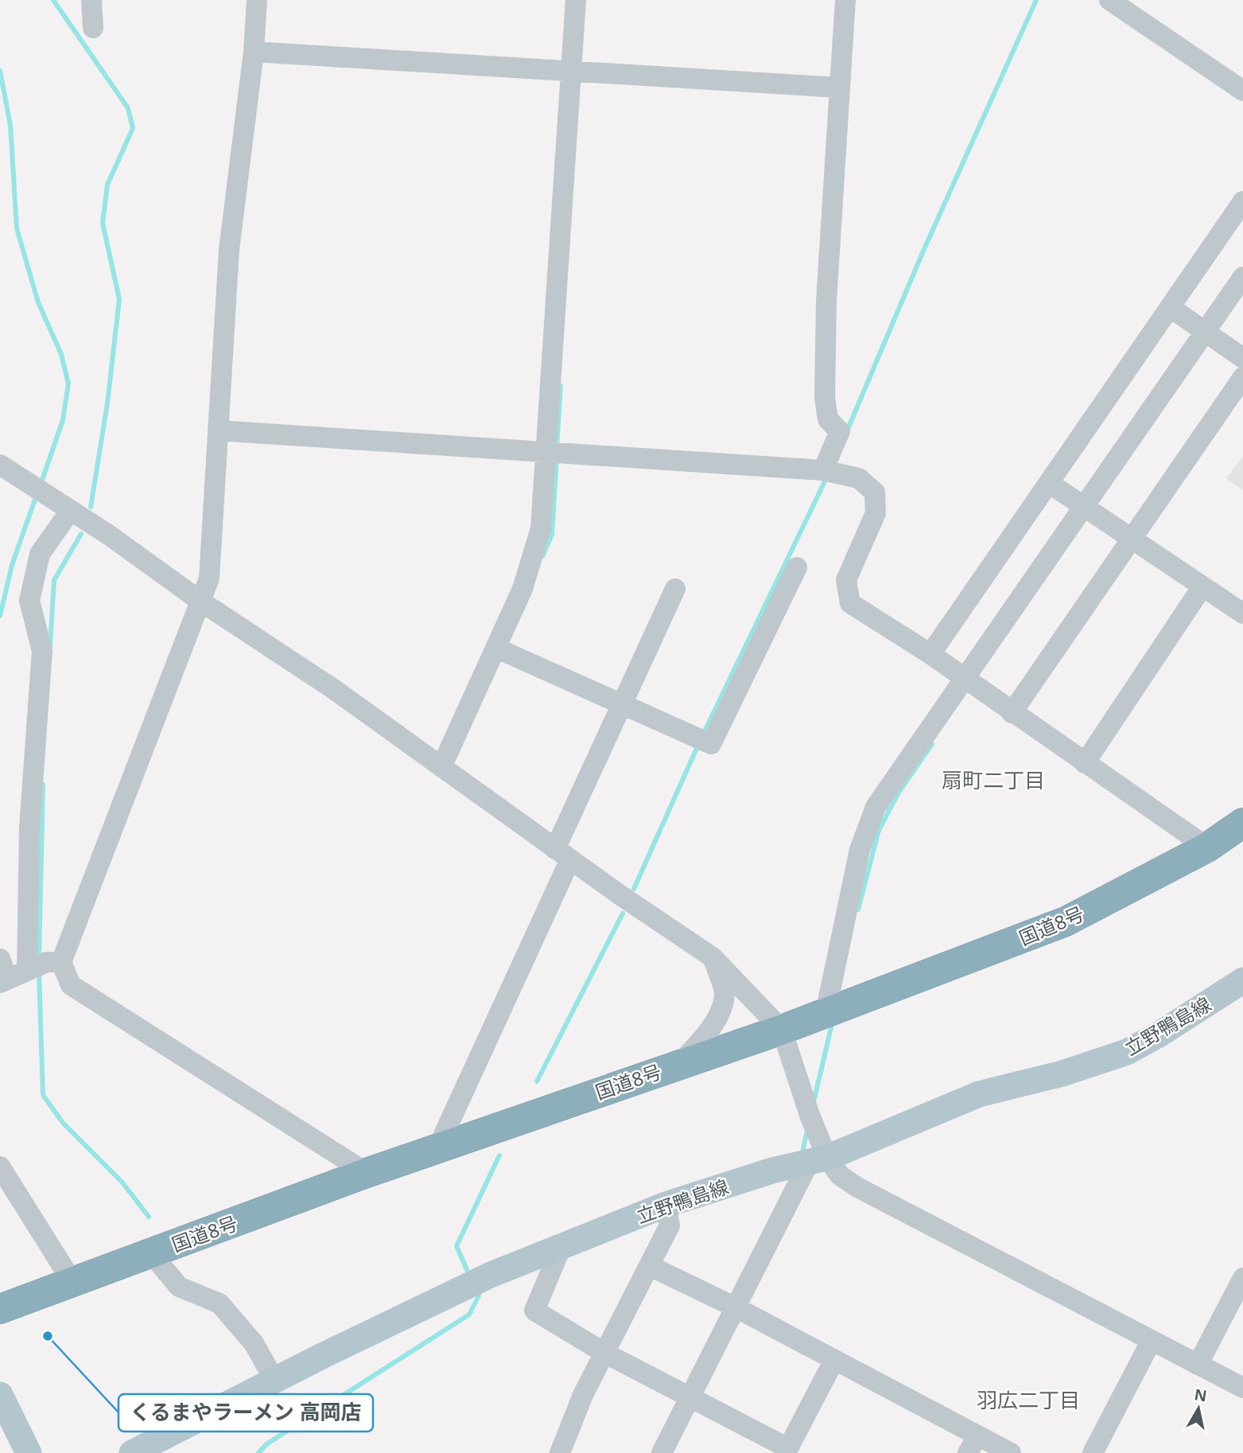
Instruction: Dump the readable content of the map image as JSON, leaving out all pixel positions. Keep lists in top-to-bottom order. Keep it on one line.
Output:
{"streets":{"highway":["国道8号"],"main road":["立野鴨島線"]},"districts":["扇町二丁目","羽広二丁目"],"places":["くるまやラーメン 高岡店"],"north":"top"}
